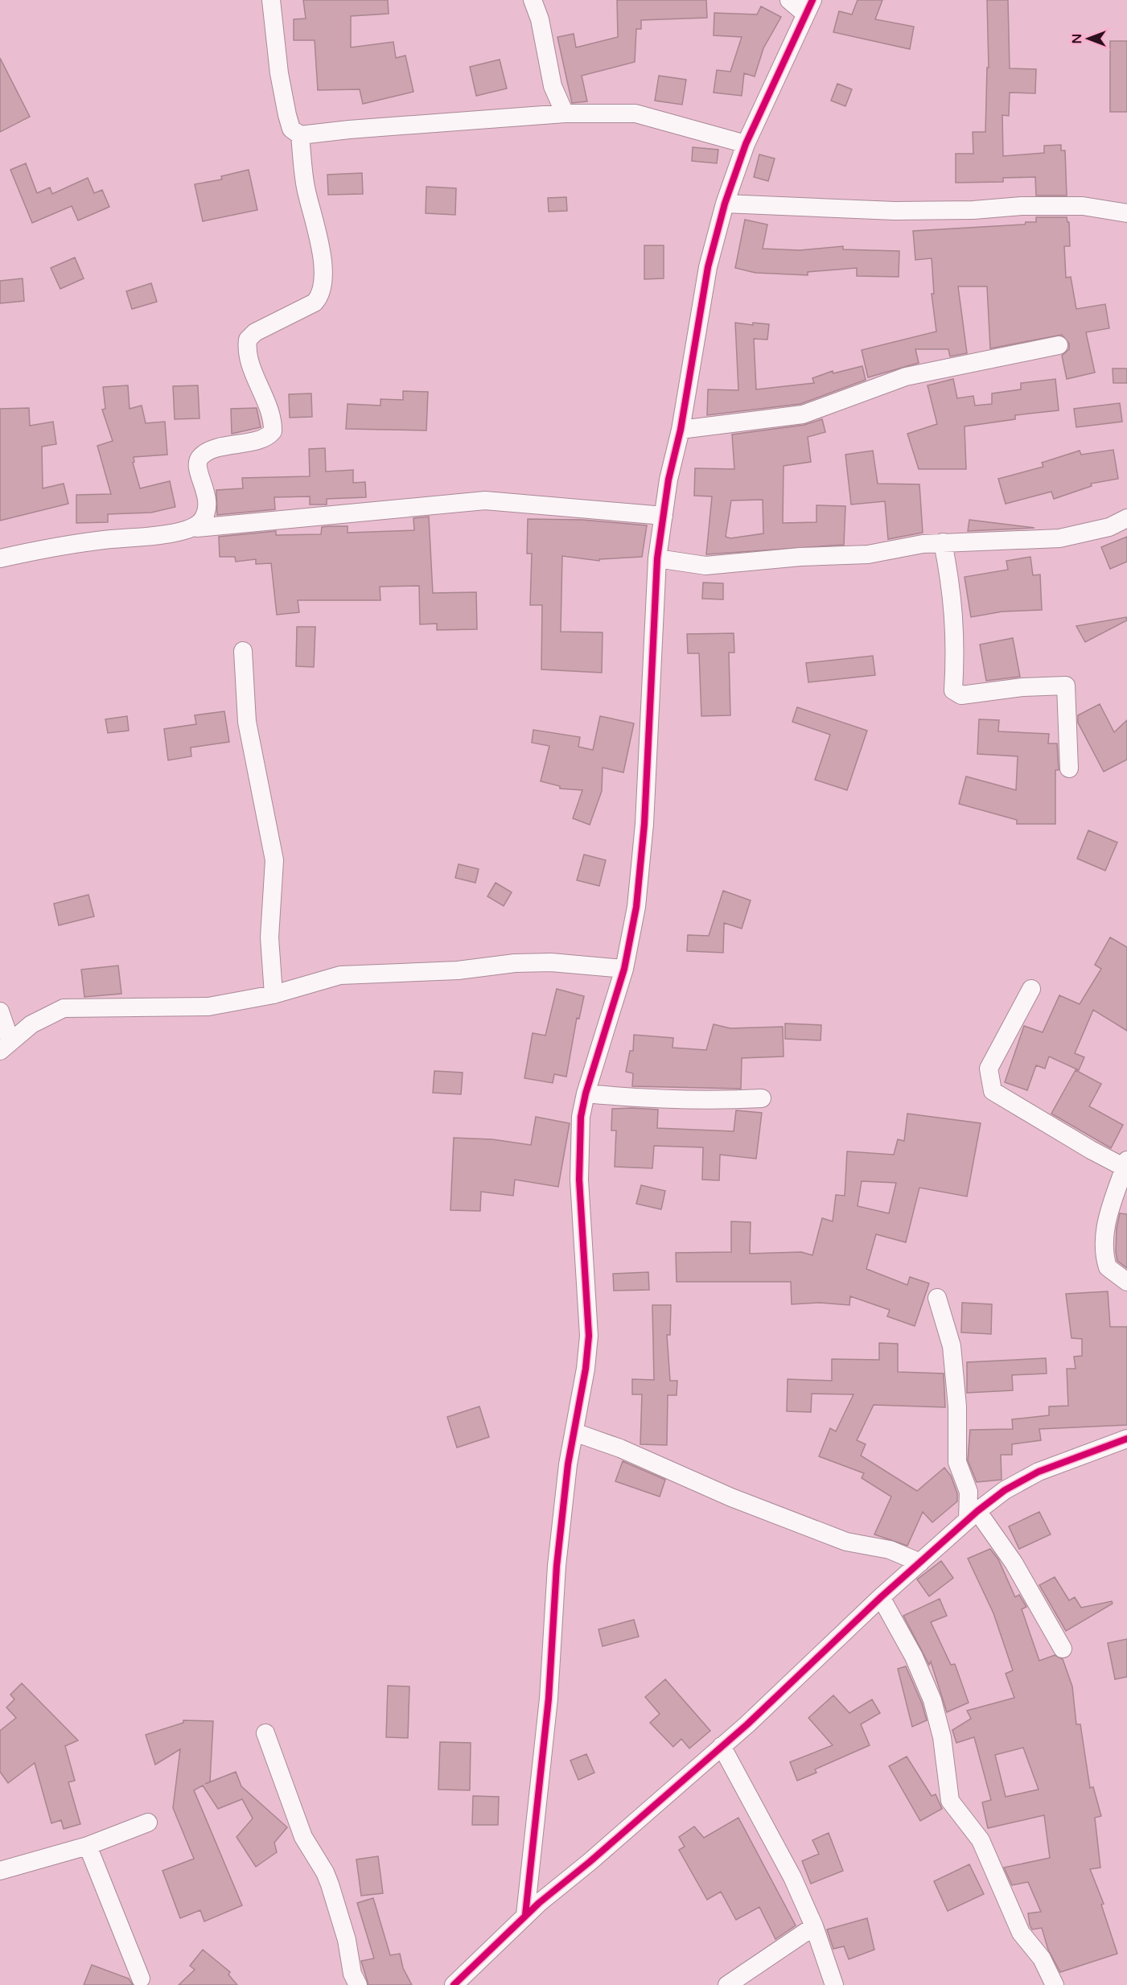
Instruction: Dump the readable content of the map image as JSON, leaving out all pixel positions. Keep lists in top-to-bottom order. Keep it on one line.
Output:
{"north":"left"}
